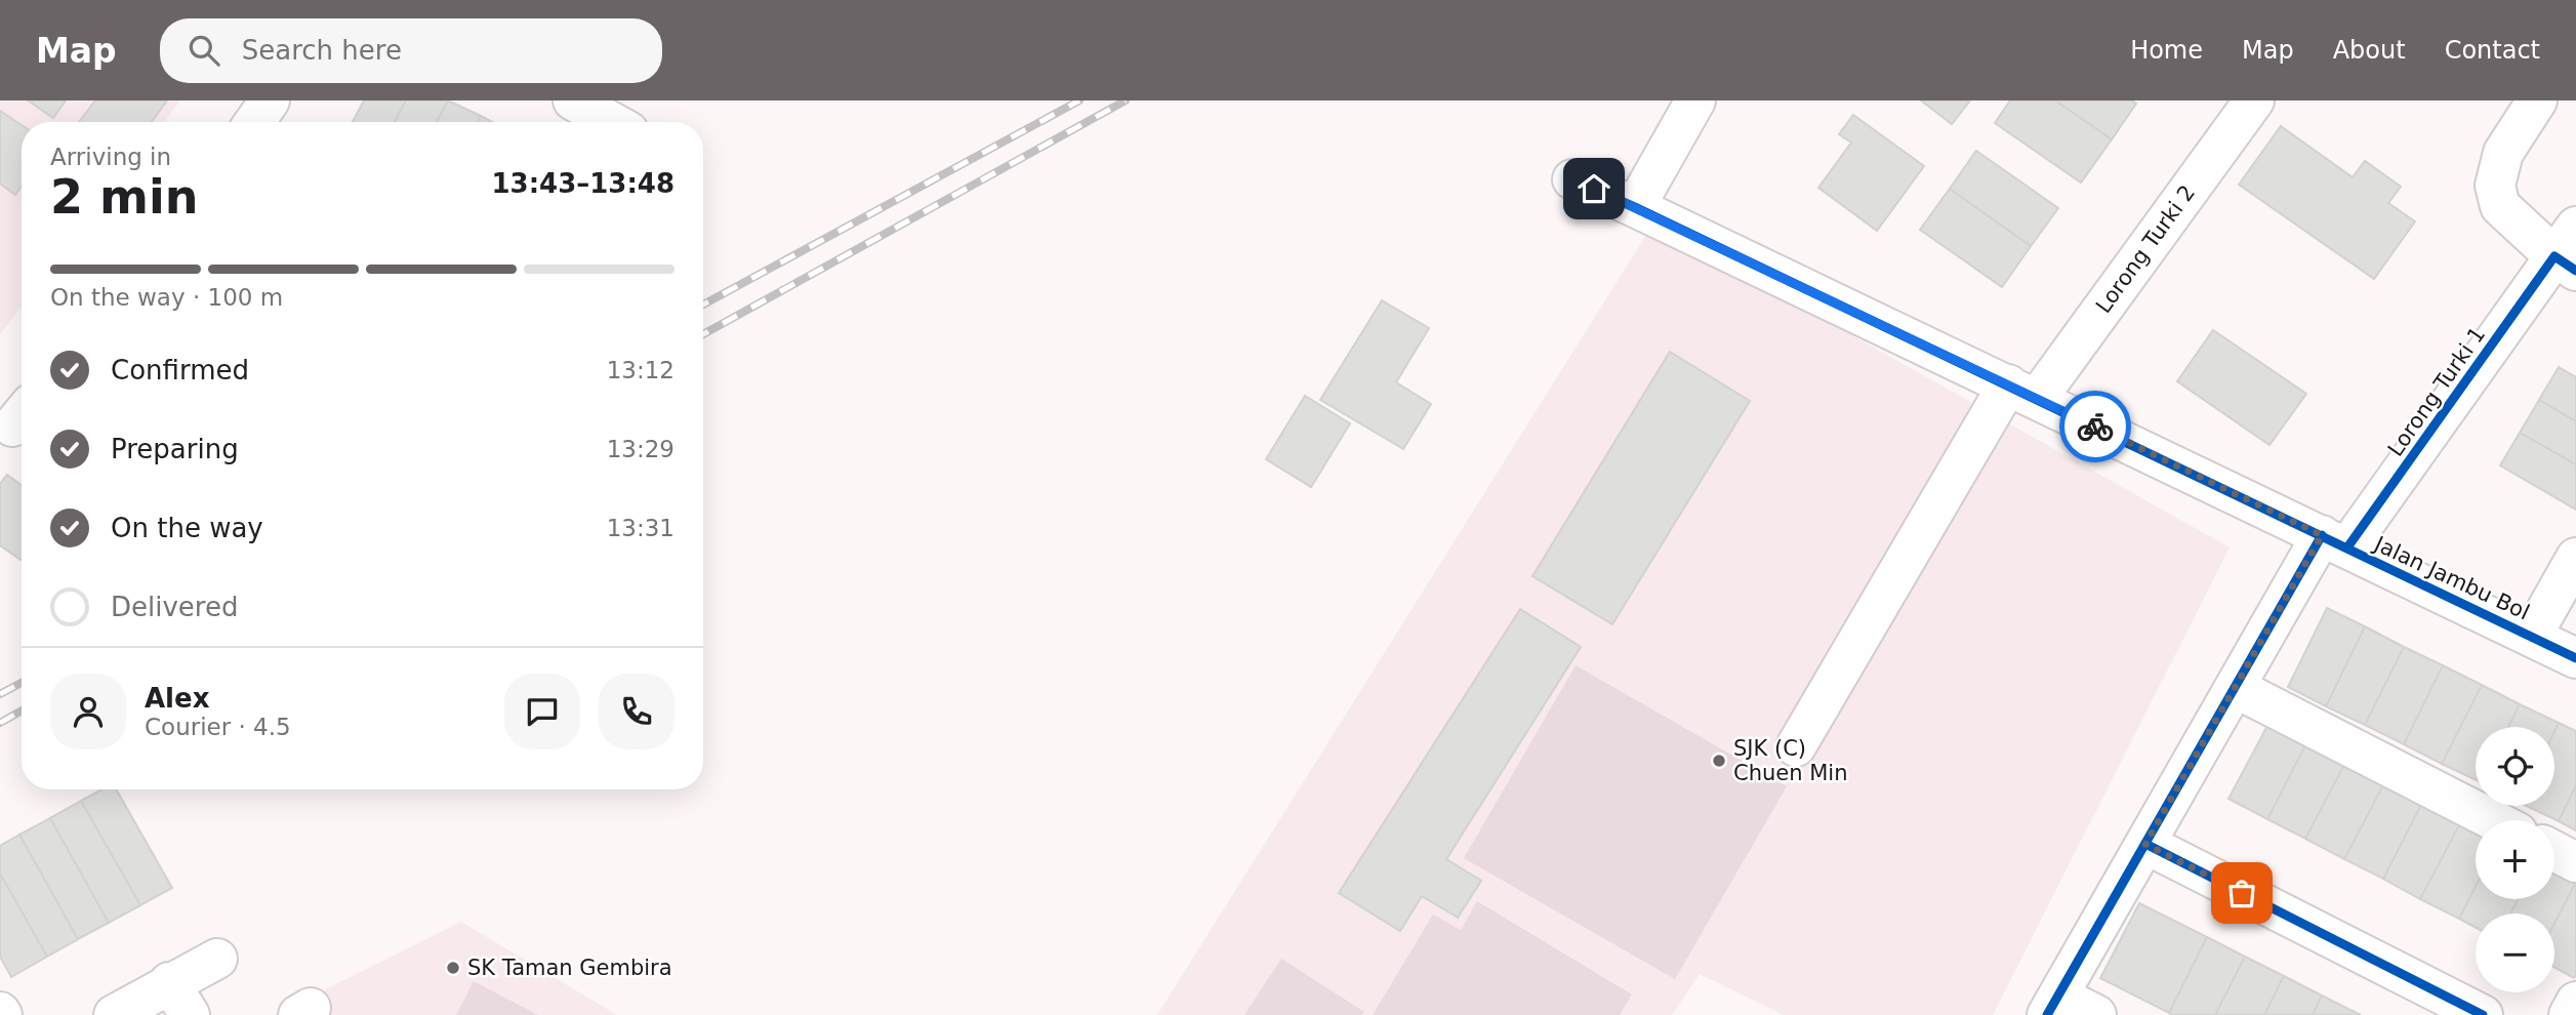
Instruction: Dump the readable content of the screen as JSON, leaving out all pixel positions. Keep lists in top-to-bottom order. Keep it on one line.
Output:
{"streets":{"street":["Lorong Turki 2","Lorong Turki 1","Jalan Jambu Bol"]},"crossings":[["Lorong Turki 2","Jalan Jambu Bol"],["Lorong Turki 1","Jalan Jambu Bol"]],"places":["SJK (C) Chuen Min","SK Taman Gembira"],"page":{"header":"Map","search":"Search here","nav":["Home","Map","About","Contact"],"heading":["2 min","Arriving in","13:43–13:48"],"panel":["Alex","Courier · 4.5"],"bar":"On the way · 100 m","list":[["Confirmed","13:12"],["Preparing","13:29"],["On the way","13:31"],"Delivered"],"map_buttons":["+","−"]}}
